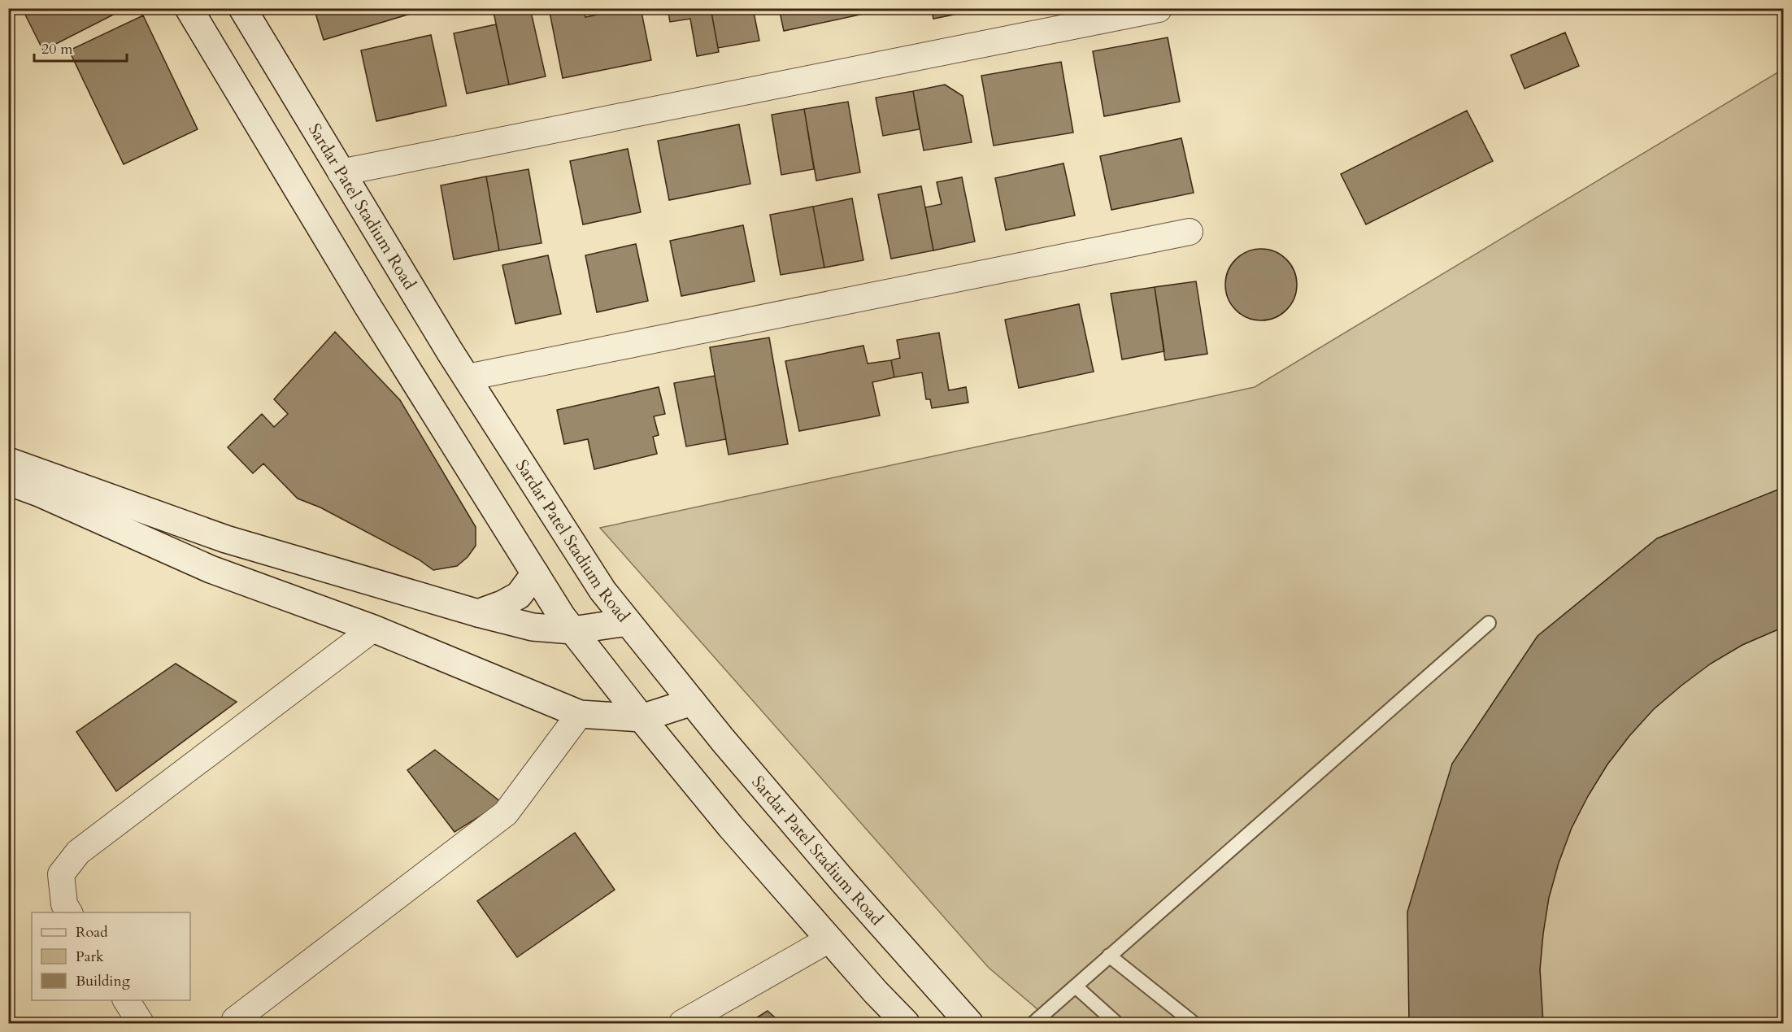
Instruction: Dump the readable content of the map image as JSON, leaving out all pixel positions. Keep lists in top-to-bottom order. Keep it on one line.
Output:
{"streets":{"street":["Sardar Patel Stadium Road"]},"legend":["Road","Park","Building"],"scale_bar":"20 m"}
